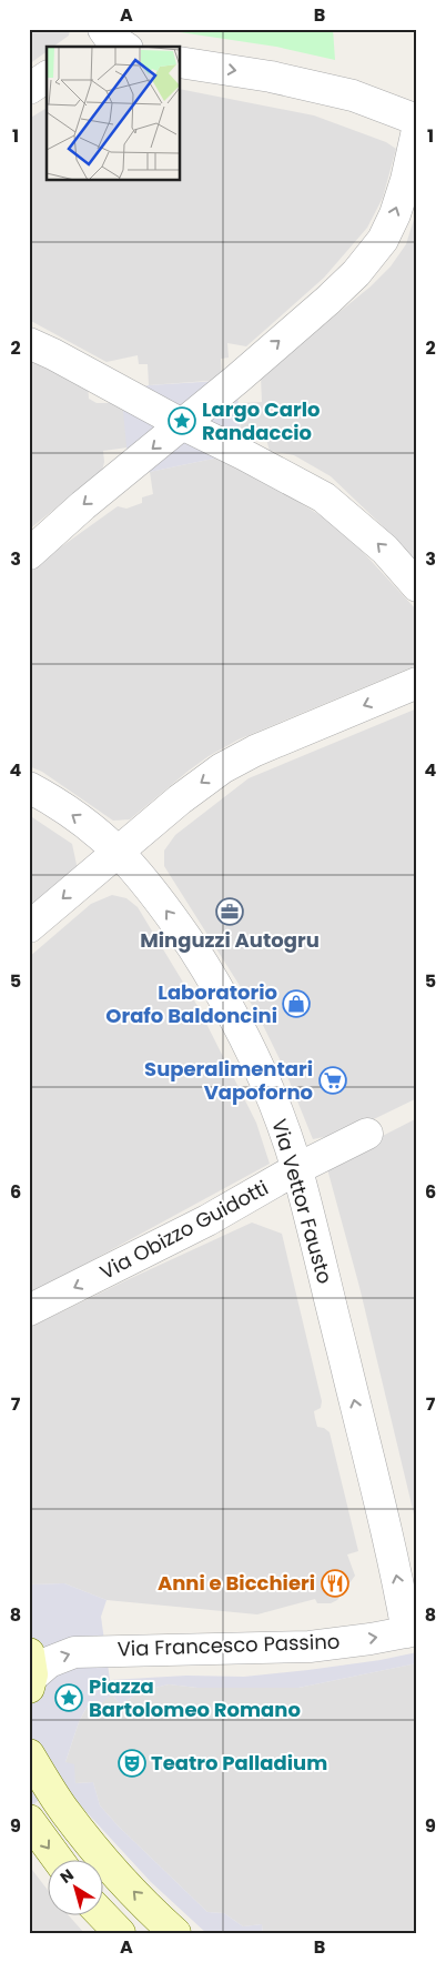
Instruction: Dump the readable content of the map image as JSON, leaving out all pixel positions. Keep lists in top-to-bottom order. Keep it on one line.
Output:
{"streets":{"street":["Via Vettor Fausto","Via Obizzo Guidotti","Via Francesco Passino"]},"crossings":[["Via Vettor Fausto","Via Obizzo Guidotti"],["Via Vettor Fausto","Via Francesco Passino"]],"one_way":["Via Vettor Fausto","Via Obizzo Guidotti","Via Francesco Passino"],"places":{"place":["Largo Carlo Randaccio","Piazza Bartolomeo Romano"],"office":["Minguzzi Autogru"],"shop":["Laboratorio Orafo Baldoncini"],"supermarket":["Superalimentari Vapoforno"],"restaurant":["Anni e Bicchieri"],"theatre":["Teatro Palladium"]},"north":"top left","grid":{"columns":["A","B"],"rows":["1","2","3","4","5","6","7","8","9"]}}
